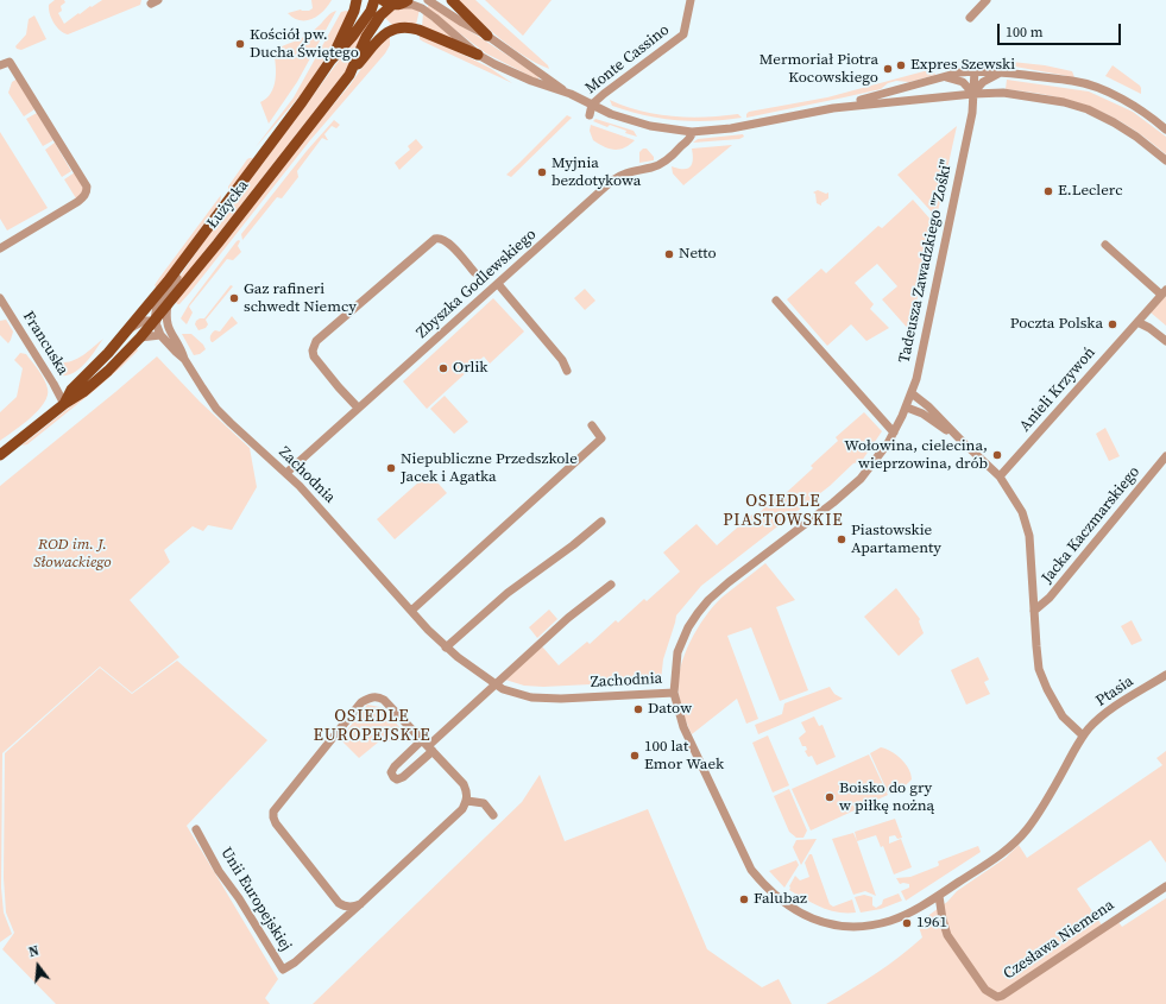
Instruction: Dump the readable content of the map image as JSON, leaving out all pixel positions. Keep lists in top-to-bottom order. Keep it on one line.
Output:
{"streets":{"main road":["Łużycka"],"street":["Monte Cassino","Tadeusza Zawadzkiego \"Zośki\"","Zbyszka Godlewskiego","Francuska","Anieli Krzywoń","Zachodnia","Jacka Kaczmarskiego","Ptasia","Unii Europejskiej","Czesława Niemena"]},"crossings":[["Łużycka","Francuska"],["Tadeusza Zawadzkiego \"Zośki\"","Zachodnia"],["Tadeusza Zawadzkiego \"Zośki\"","Ptasia"],["Tadeusza Zawadzkiego \"Zośki\"","Czesława Niemena"],["Zbyszka Godlewskiego","Zachodnia"]],"districts":["OSIEDLE PIASTOWSKIE","OSIEDLE EUROPEJSKIE"],"parks":["ROD im. J. Słowackiego"],"places":["Kościół pw. Ducha Świętego","Expres Szewski","Mermoriał Piotra Kocowskiego","Myjnia bezdotykowa","E.Leclerc","Netto","Gaz rafineri schwedt Niemcy","Poczta Polska","Orlik","Wołowina, cielecina, wieprzowina, drób","Niepubliczne Przedszkole Jacek i Agatka","Piastowskie Apartamenty","Datow","100 lat Emor Waek","Boisko do gry w piłkę nożną","Falubaz","1961"],"scale_bar":"100 m","north":"top"}
